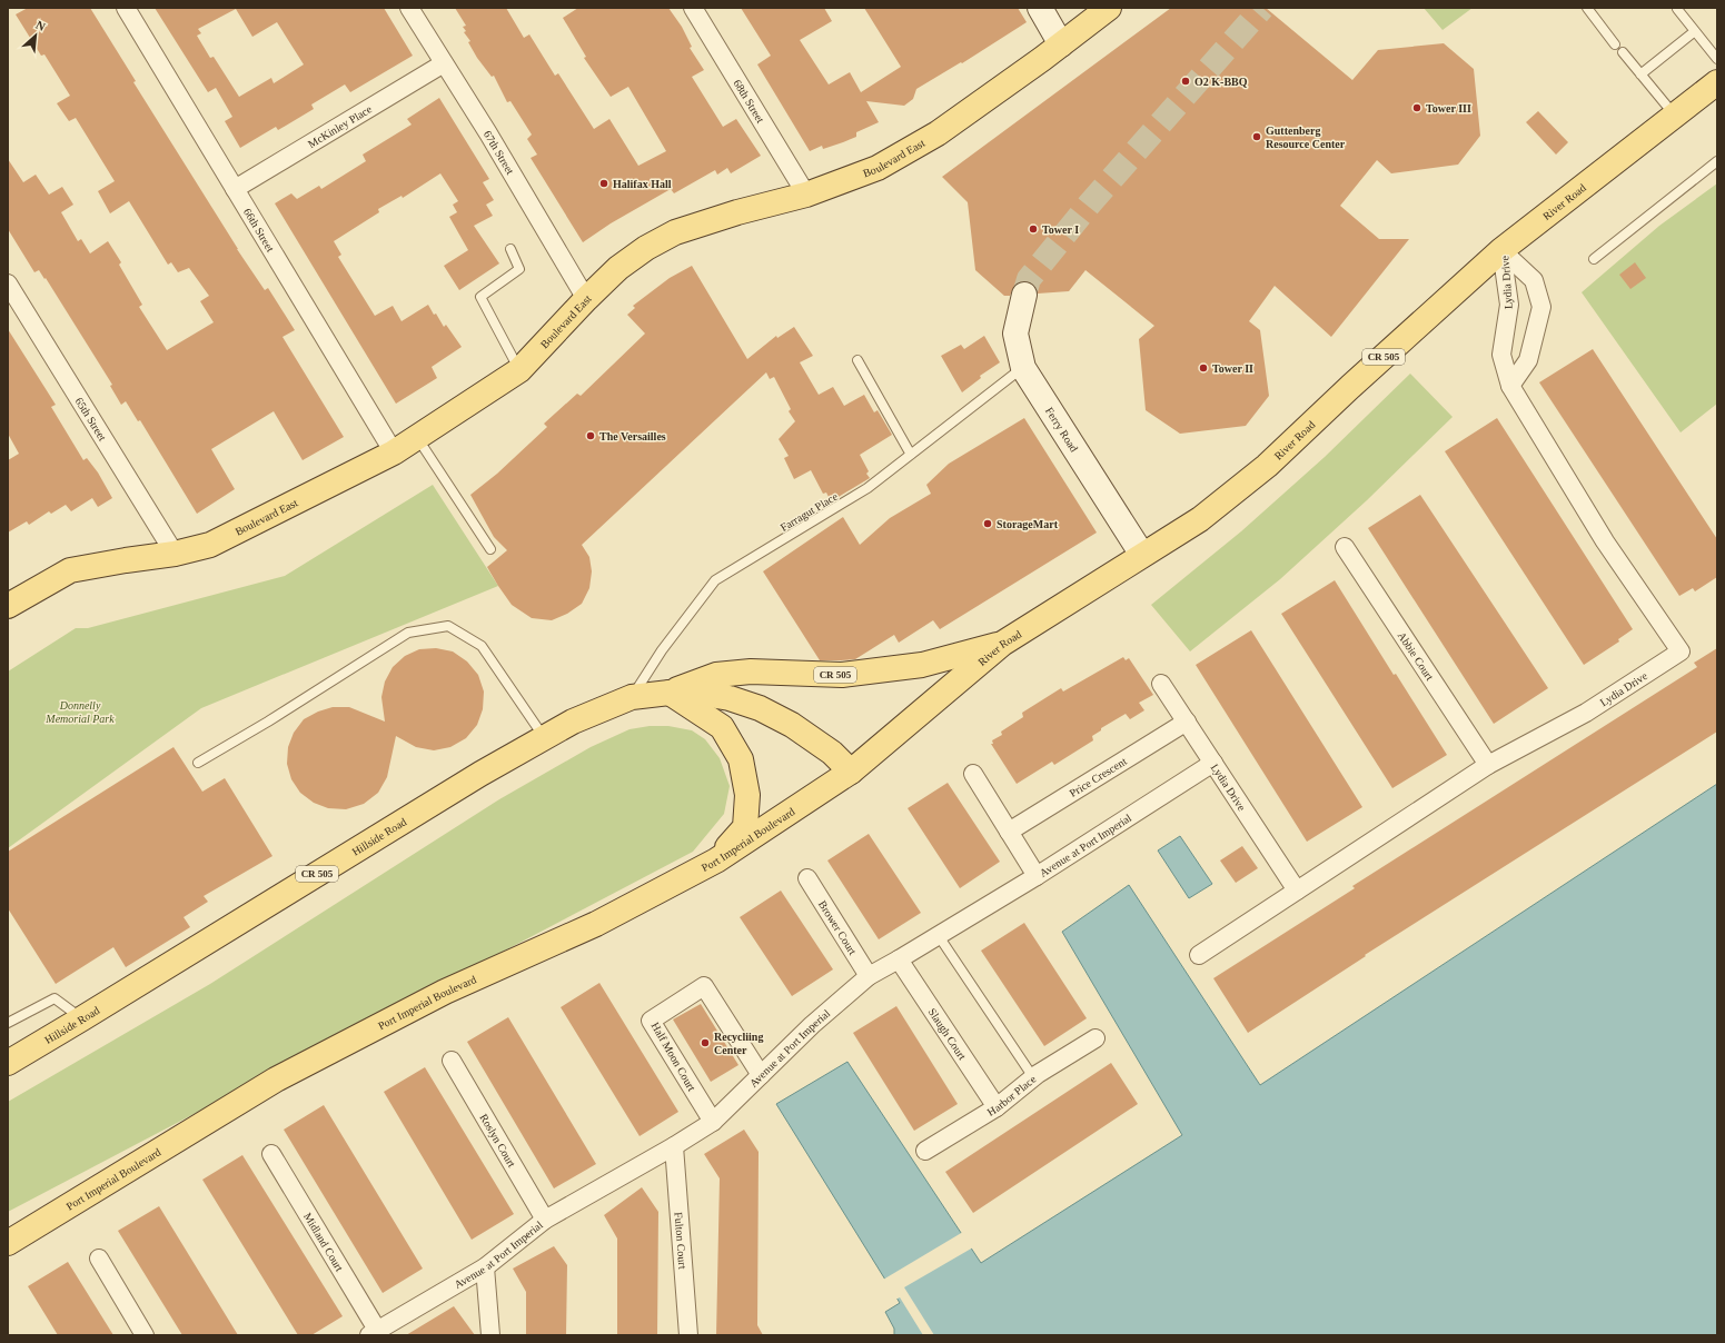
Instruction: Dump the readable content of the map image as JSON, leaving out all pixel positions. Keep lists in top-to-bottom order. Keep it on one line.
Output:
{"streets":{"main road":["Boulevard East","River Road","CR 505","Hillside Road","Port Imperial Boulevard"],"street":["68th Street","McKinley Place","67th Street","66th Street","Lydia Drive","65th Street","Ferry Road","Abbie Court","Price Crescent","Avenue at Port Imperial","Brower Court","Slaugh Court","Half Moon Court","Harbor Place","Roslyn Court","Fulton Court","Midland Court"],"lane":["Farragut Place"]},"crossings":[["68th Street","Boulevard East"],["McKinley Place","67th Street"],["McKinley Place","66th Street"],["67th Street","Boulevard East"],["Boulevard East","66th Street"],["Boulevard East","65th Street"],["River Road","Lydia Drive"],["River Road","CR 505"],["River Road","Ferry Road"],["River Road","Port Imperial Boulevard"],["Lydia Drive","Abbie Court"],["Lydia Drive","Price Crescent"],["Lydia Drive","Avenue at Port Imperial"],["CR 505","Hillside Road"],["CR 505","Port Imperial Boulevard"],["Ferry Road","Farragut Place"],["Farragut Place","Hillside Road"],["Avenue at Port Imperial","Brower Court"],["Avenue at Port Imperial","Slaugh Court"],["Avenue at Port Imperial","Half Moon Court"],["Avenue at Port Imperial","Roslyn Court"],["Avenue at Port Imperial","Fulton Court"],["Avenue at Port Imperial","Midland Court"],["Slaugh Court","Harbor Place"]],"parks":["Donnelly Memorial Park"],"places":["O2 K-BBQ","Tower III","Guttenberg Resource Center","Halifax Hall","Tower I","Tower II","The Versailles","StorageMart","Recycliing Center"],"north":"top right"}
